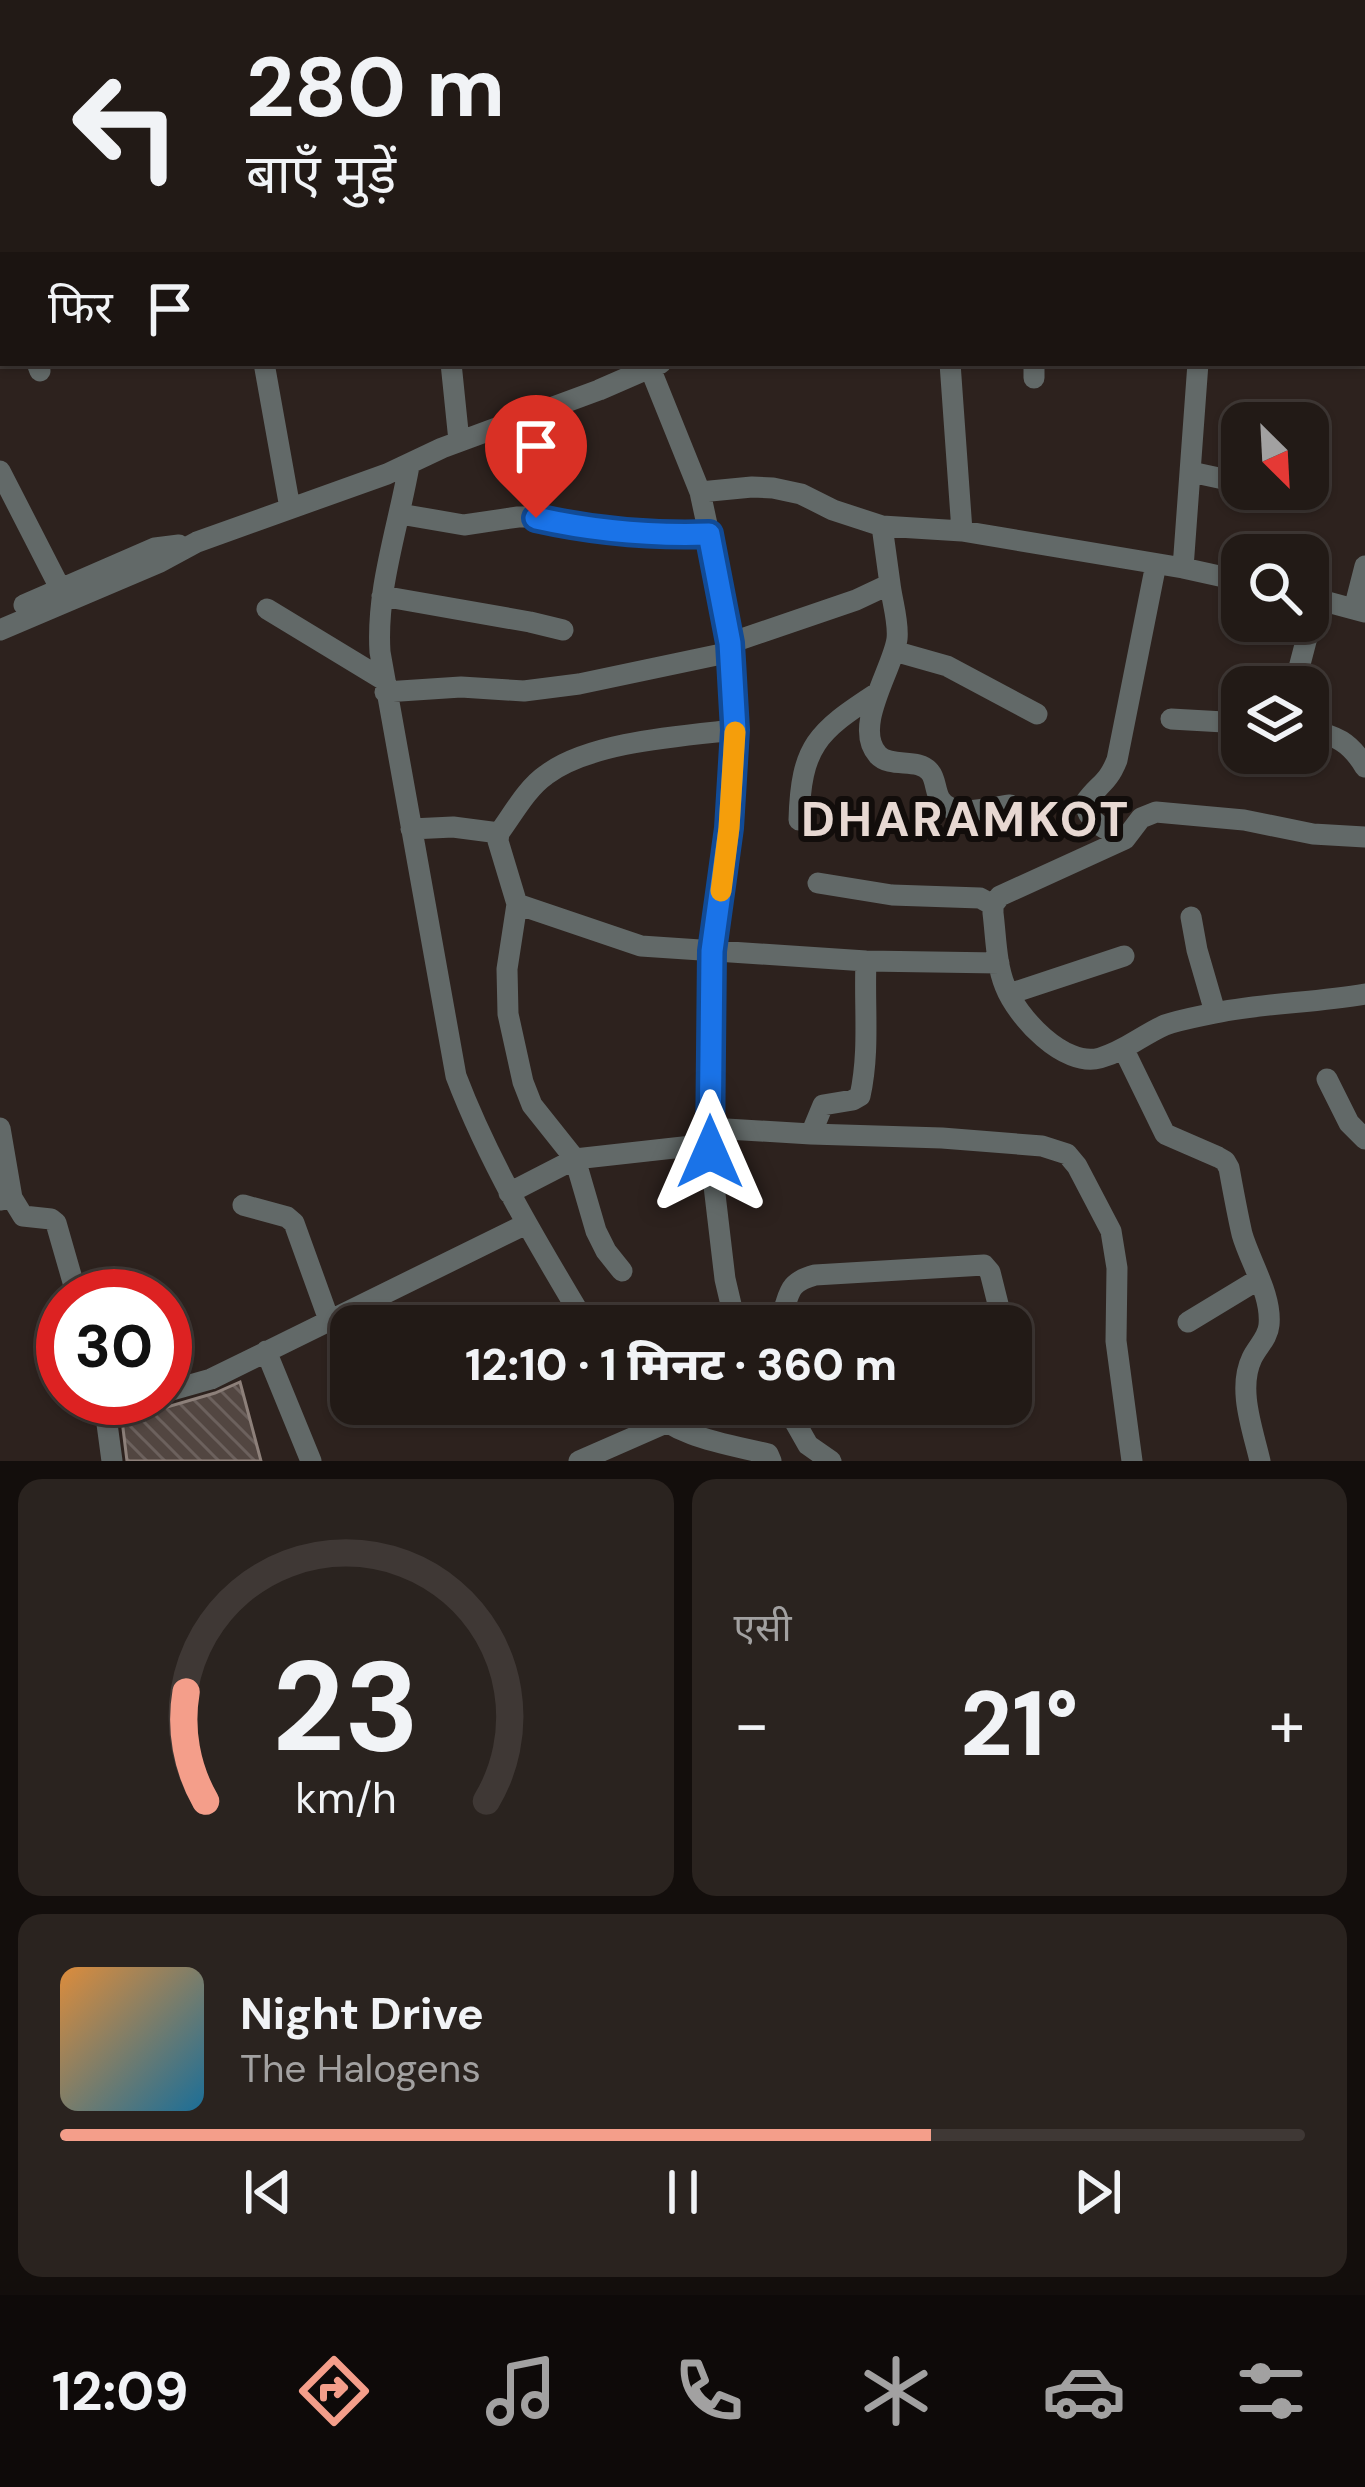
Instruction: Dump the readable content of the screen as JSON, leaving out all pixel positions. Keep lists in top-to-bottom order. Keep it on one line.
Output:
{"districts":["DHARAMKOT"],"north":"bottom right","page":{"turn":["280 m","बाएँ मुड़ें"],"then":"फिर","limit":"30","trip":"12:10 · 1 मिनट · 360 m","tile":"एसी","heat":["−","21°","+"],"song":["Night Drive","The Halogens"],"tabs":"12:09","gauge":["23","km/h"]}}
